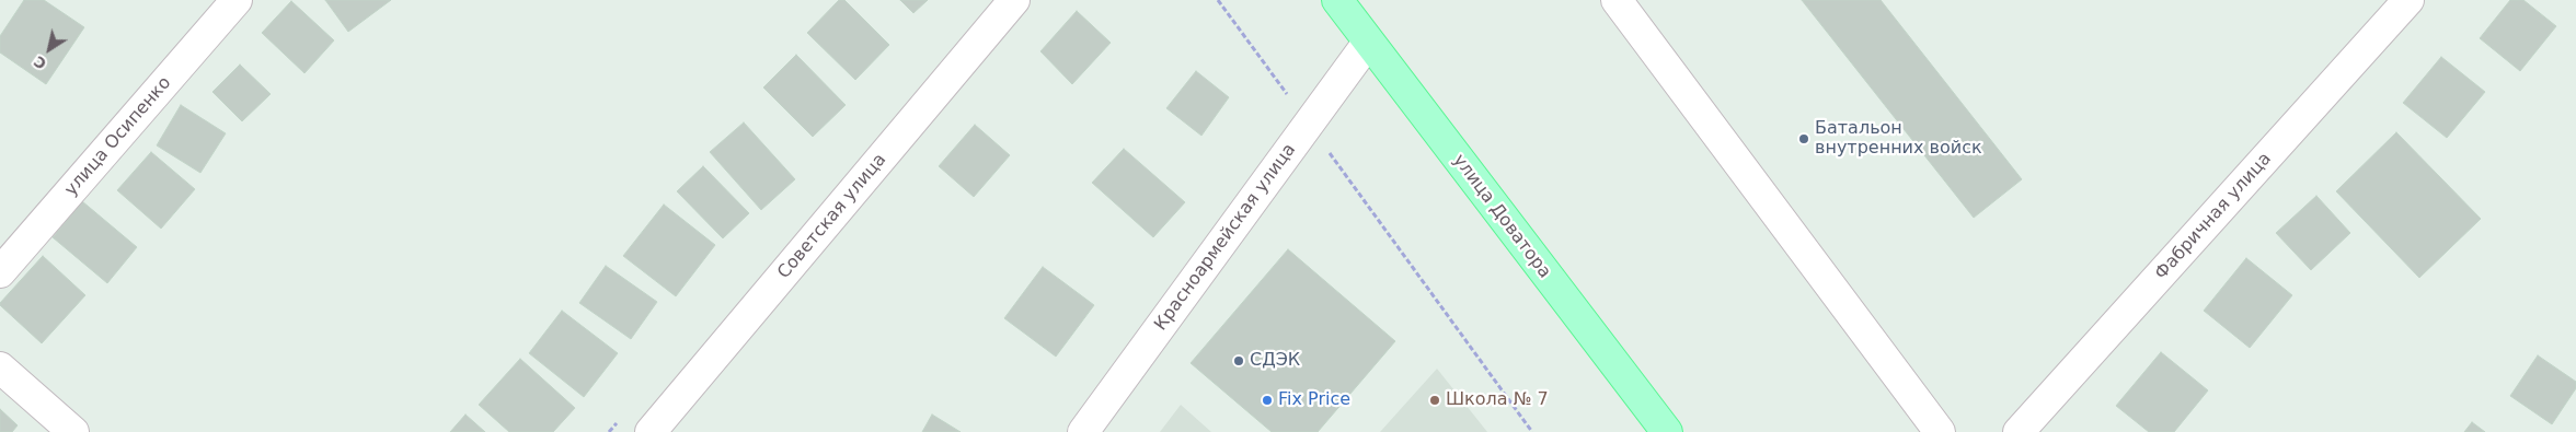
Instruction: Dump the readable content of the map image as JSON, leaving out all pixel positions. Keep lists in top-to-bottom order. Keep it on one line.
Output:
{"streets":{"main road":["улица Доватора"],"street":["улица Осипенко","Советская улица","Фабричная улица","Красноармейская улица"]},"crossings":[["улица Доватора","Красноармейская улица"]],"places":["Батальон внутренних войск","СДЭК","Fix Price","Школа № 7"],"north":"bottom left"}
